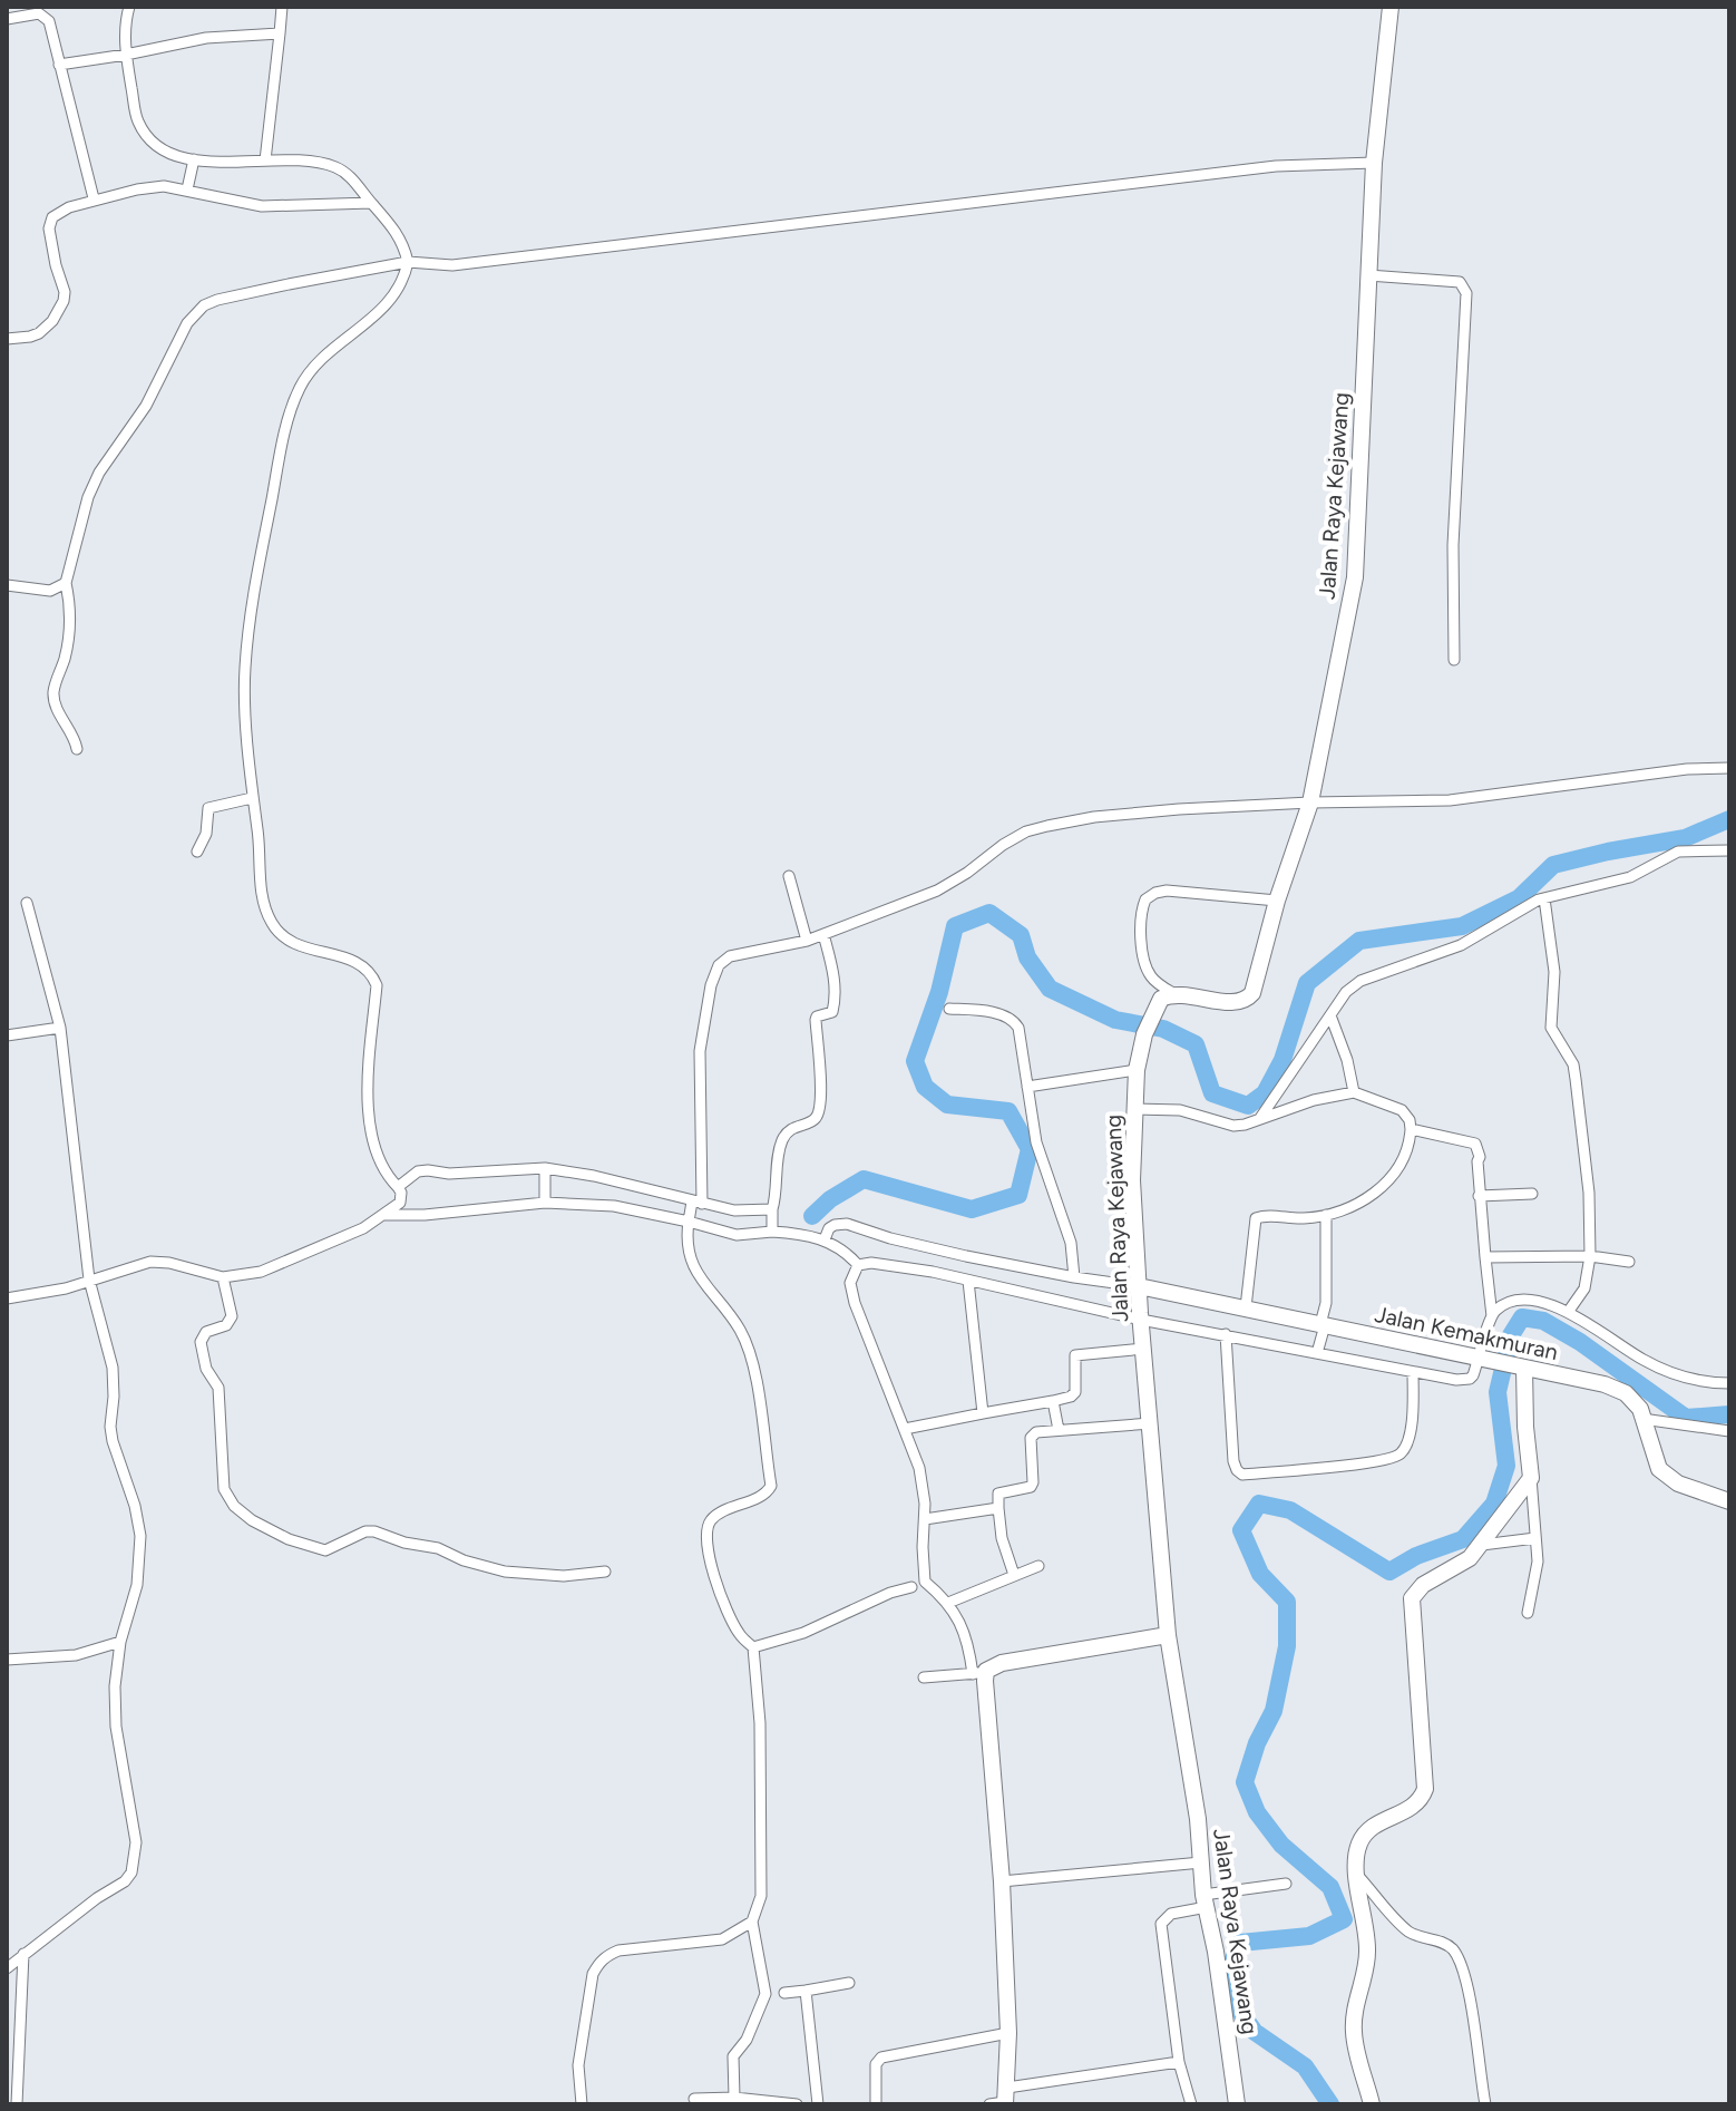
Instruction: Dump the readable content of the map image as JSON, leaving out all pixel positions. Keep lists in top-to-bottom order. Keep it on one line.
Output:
{"streets":{"street":["Jalan Raya Kejawang","Jalan Kemakmuran"]},"crossings":[["Jalan Raya Kejawang","Jalan Kemakmuran"]]}
